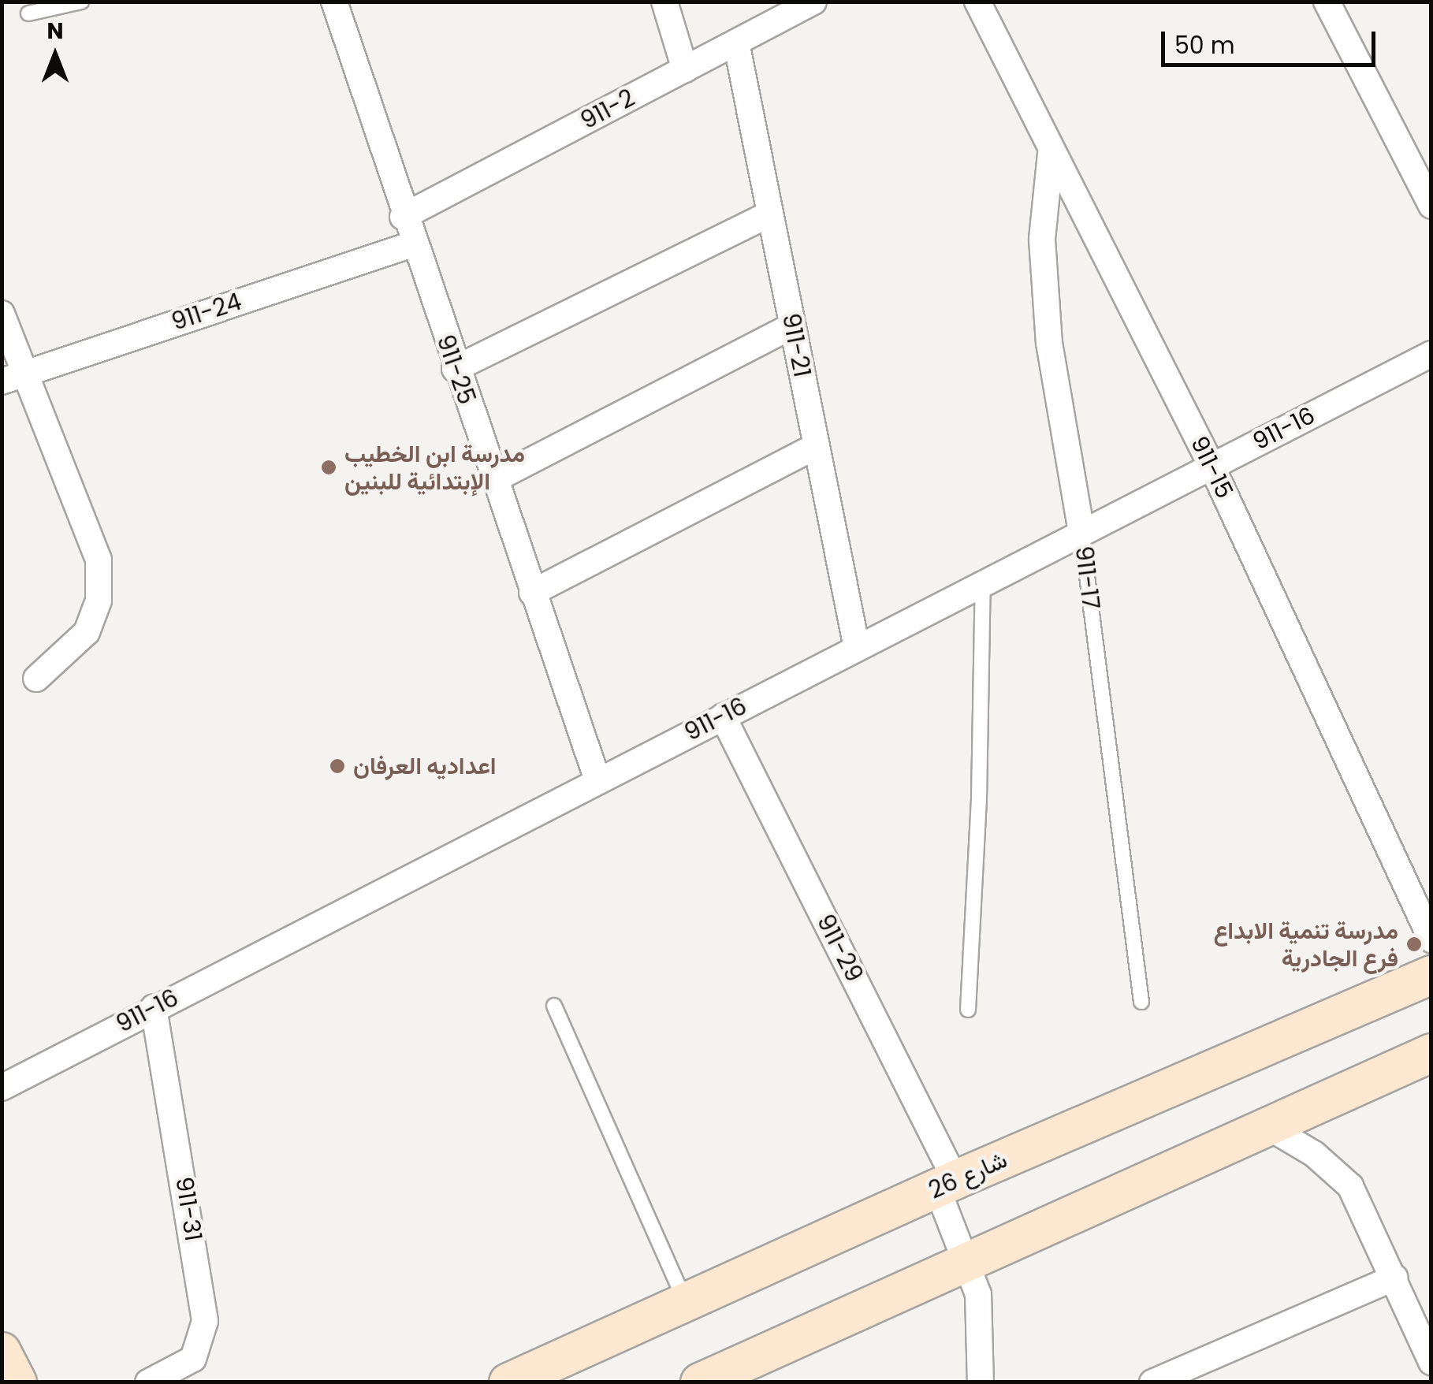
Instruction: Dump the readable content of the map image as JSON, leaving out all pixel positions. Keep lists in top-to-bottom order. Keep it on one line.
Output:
{"streets":{"street":["911-2","911-24","911-21","911-25","911-16","911-15","911-17","911-29","شارع 26","911-31"]},"crossings":[["911-2","911-21"],["911-2","911-25"],["911-24","911-25"],["911-21","911-16"],["911-25","911-16"],["911-16","911-15"],["911-16","911-17"],["911-16","911-29"],["911-16","911-31"],["911-15","911-17"],["911-29","شارع 26"]],"places":["مدرسة ابن الخطيب الإبتدائية للبنين","اعداديه العرفان","مدرسة تنمية الابداع فرع الجادرية"],"scale_bar":"50 m","north":"top"}
